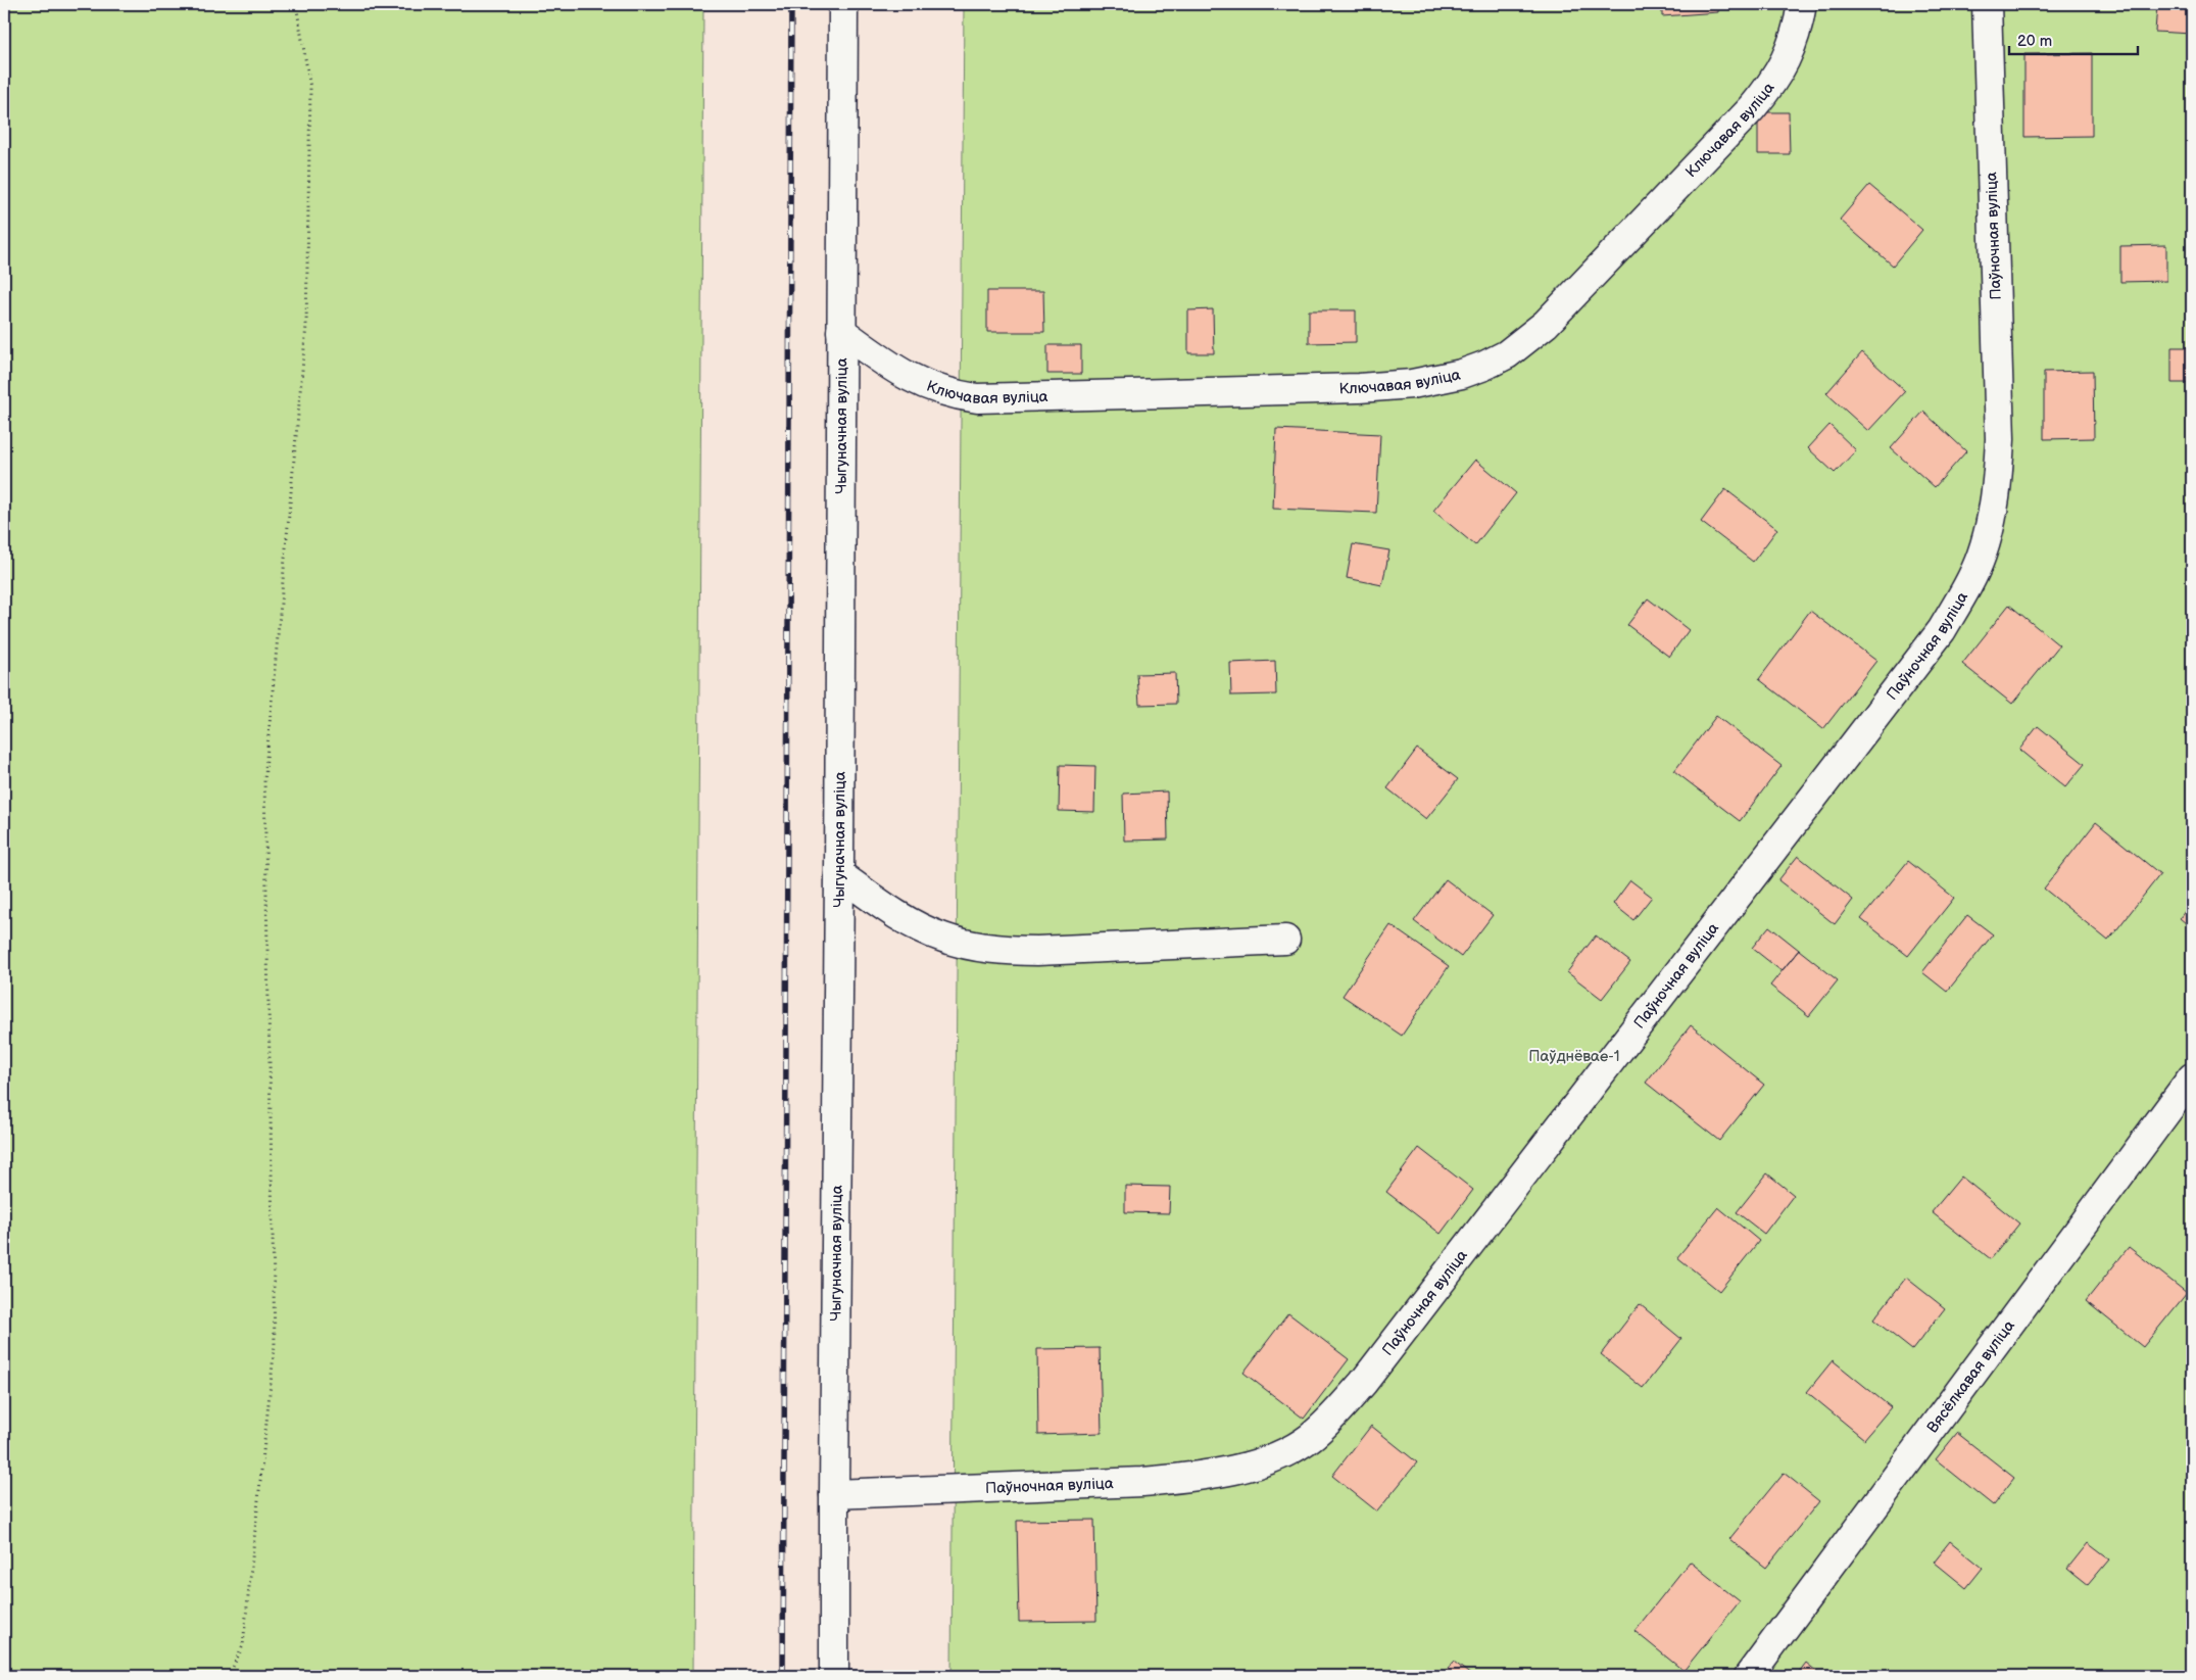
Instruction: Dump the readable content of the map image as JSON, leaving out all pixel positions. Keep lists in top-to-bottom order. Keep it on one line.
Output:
{"streets":{"lane":["Ключавая вуліца","Паўночная вуліца","Чыгуначная вуліца","Вясёлкавая вуліца"]},"crossings":[["Ключавая вуліца","Чыгуначная вуліца"],["Паўночная вуліца","Чыгуначная вуліца"]],"parks":["Паўднёвае-1"],"scale_bar":"20 m"}
